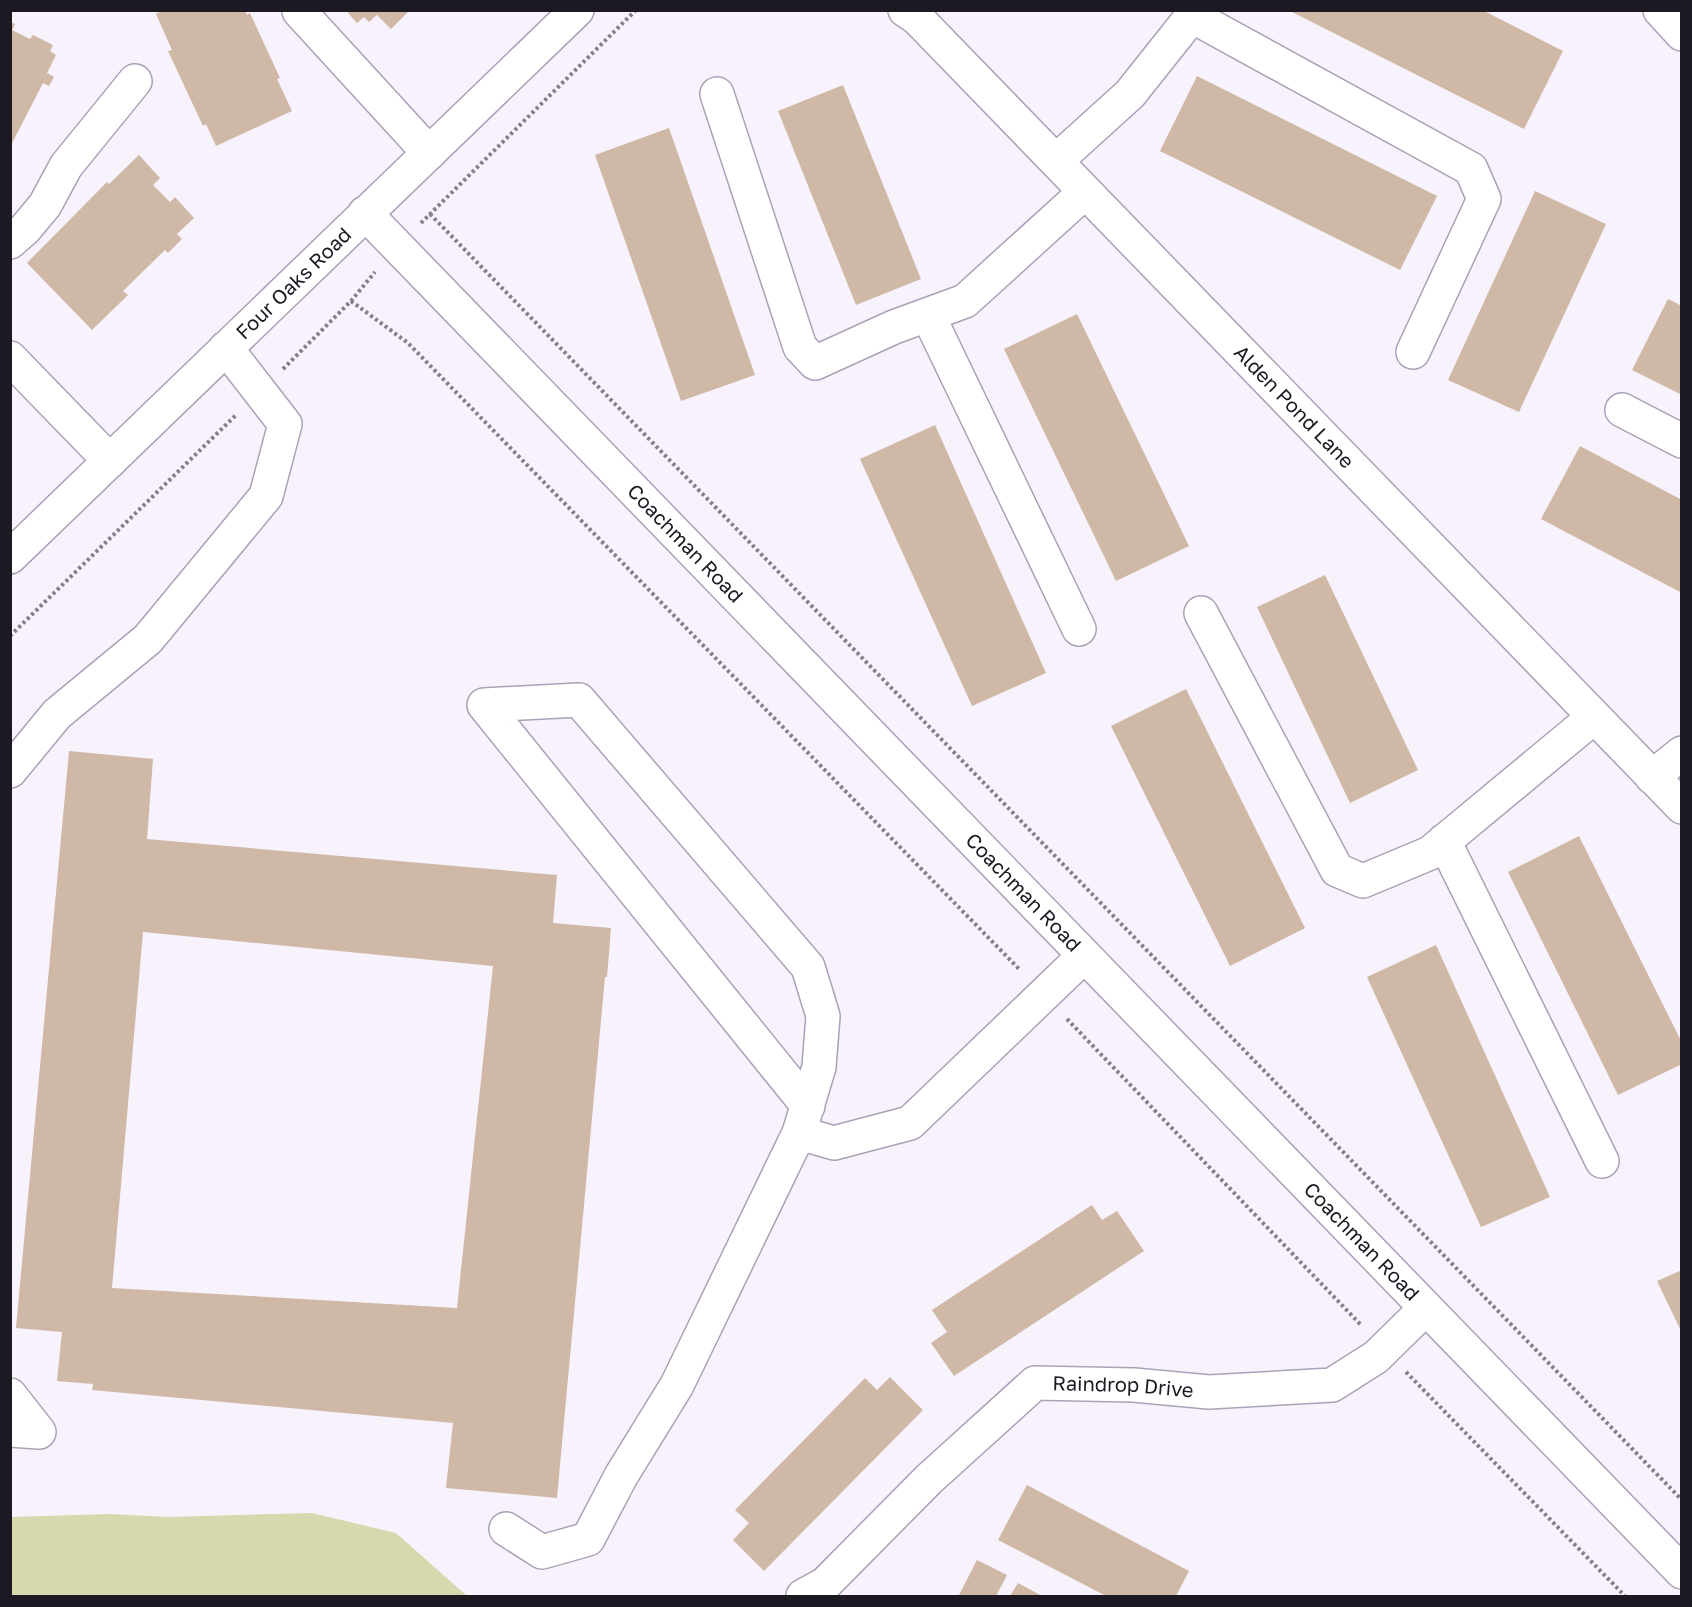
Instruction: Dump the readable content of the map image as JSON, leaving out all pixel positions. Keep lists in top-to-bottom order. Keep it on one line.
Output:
{"streets":{"street":["Four Oaks Road","Alden Pond Lane","Coachman Road","Raindrop Drive"]},"crossings":[["Four Oaks Road","Coachman Road"],["Coachman Road","Raindrop Drive"]]}
